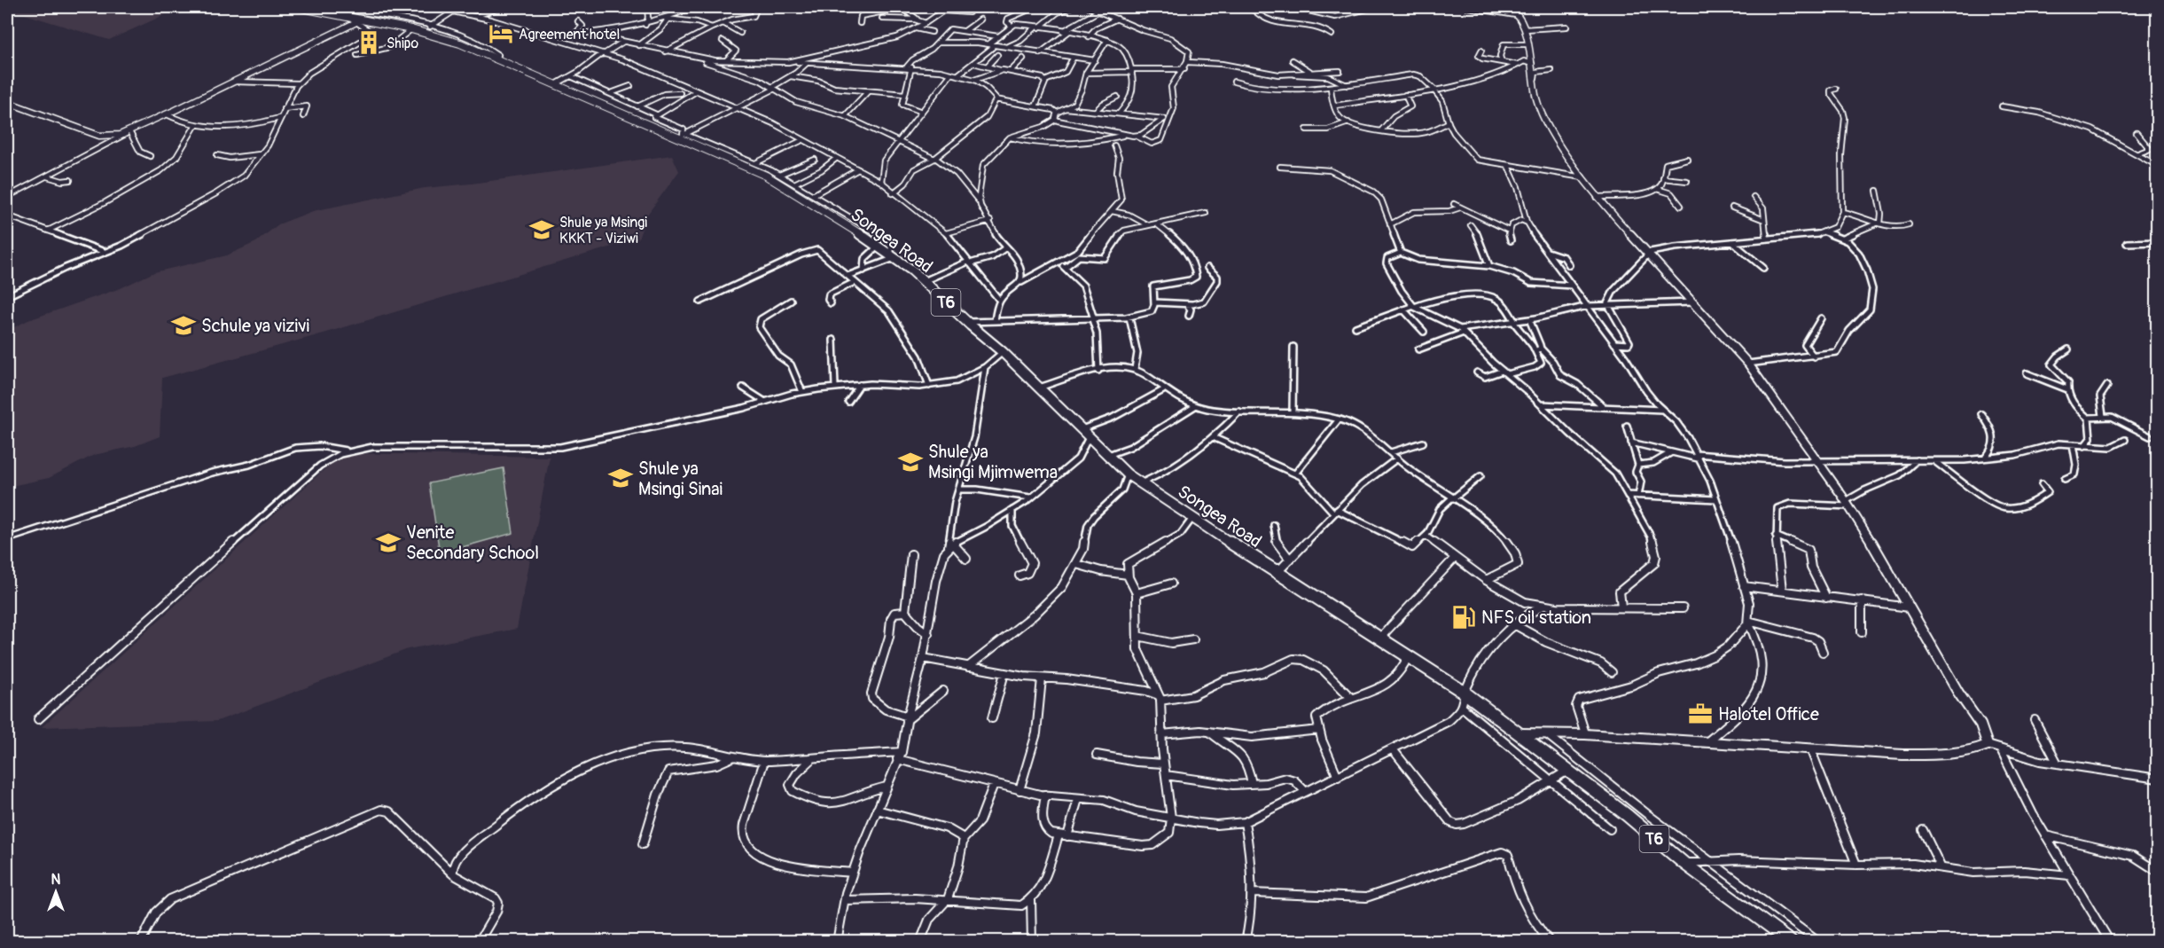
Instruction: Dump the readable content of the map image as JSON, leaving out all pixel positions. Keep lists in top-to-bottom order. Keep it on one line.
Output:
{"streets":{"highway":["Songea Road","T6"]},"crossings":[["Songea Road","T6"]],"places":{"hotel":["Agreement hotel"],"building":["Shipo"],"school or university":["Shule ya Msingi KKKT - Viziwi","Schule ya vizivi","Shule ya Msingi Mjimwema","Shule ya Msingi Sinai","Venite Secondary School"],"fuel station":["NFS oil station"],"office":["Halotel Office"]},"north":"top"}
